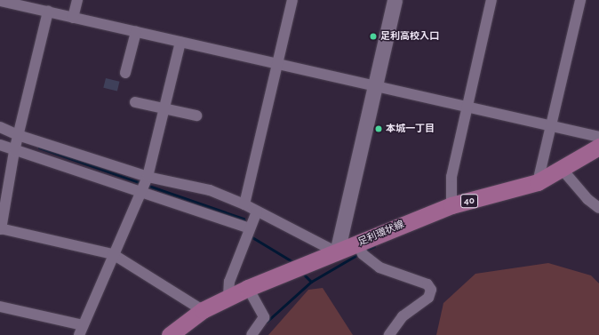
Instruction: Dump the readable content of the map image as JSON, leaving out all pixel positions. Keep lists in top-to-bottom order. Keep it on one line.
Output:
{"streets":{"main road":["40","足利環状線"]},"places":["足利高校入口","本城一丁目"]}
